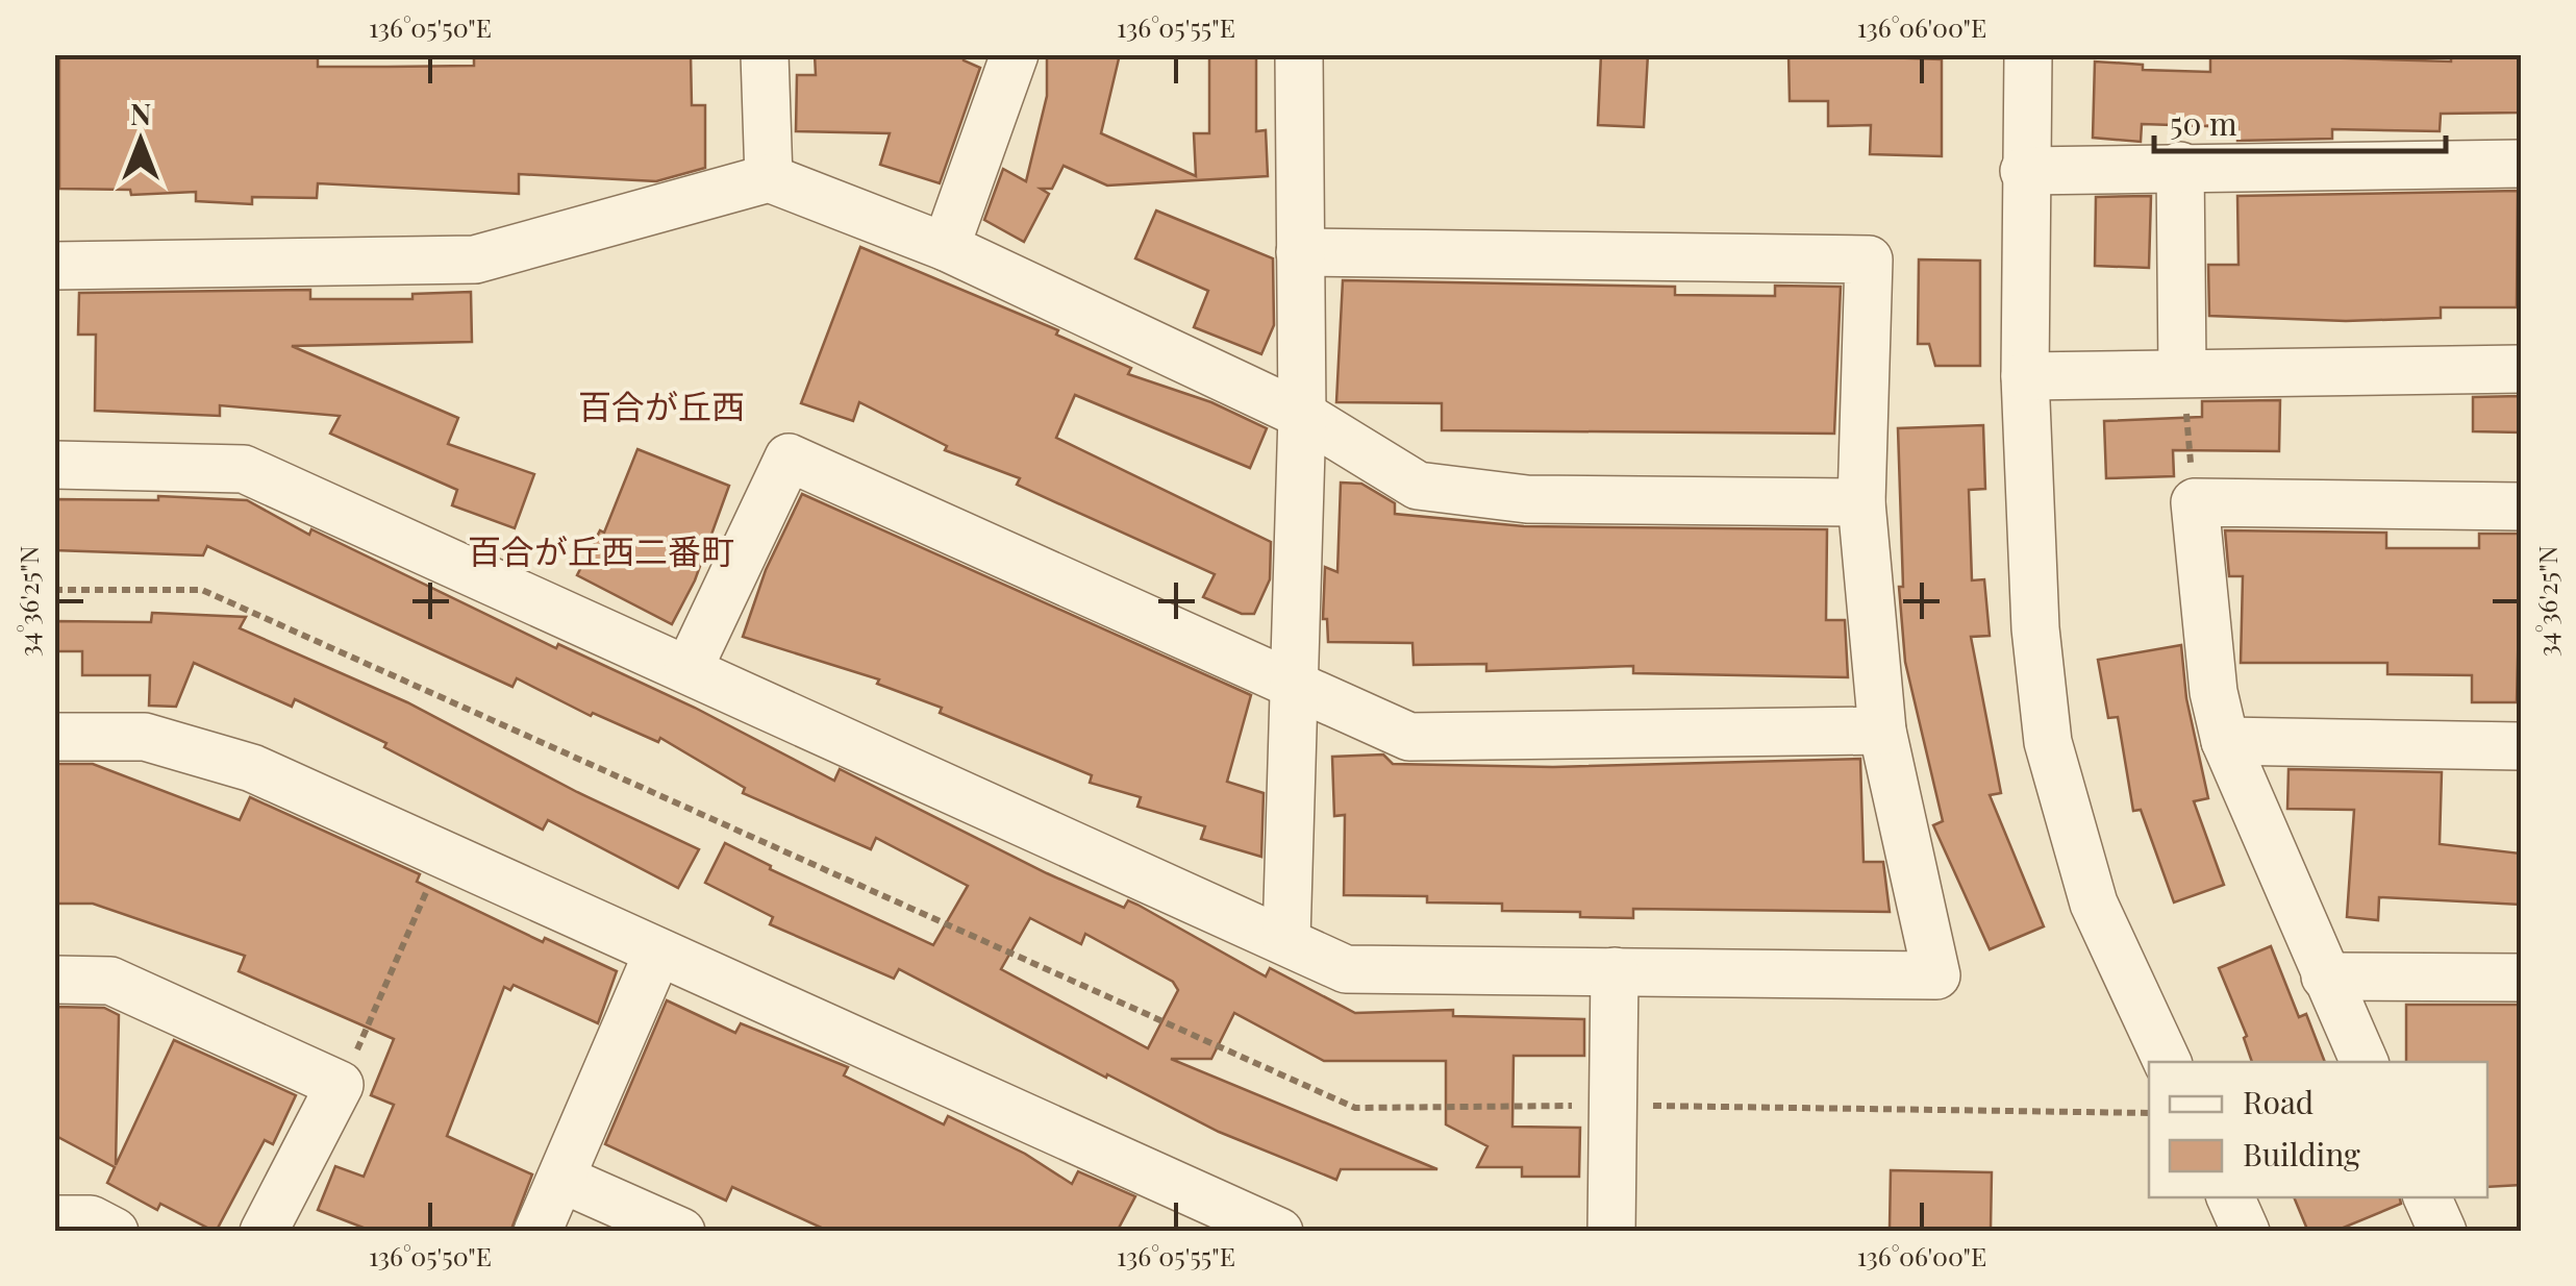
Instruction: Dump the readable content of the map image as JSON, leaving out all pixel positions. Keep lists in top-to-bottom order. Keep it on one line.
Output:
{"districts":["百合が丘西","百合が丘西二番町"],"legend":["Road","Building"],"scale_bar":"50 m","north":"top","coordinates":["136°05'50\"E","136°05'55\"E","136°06'00\"E","34°36'25\"N"]}
